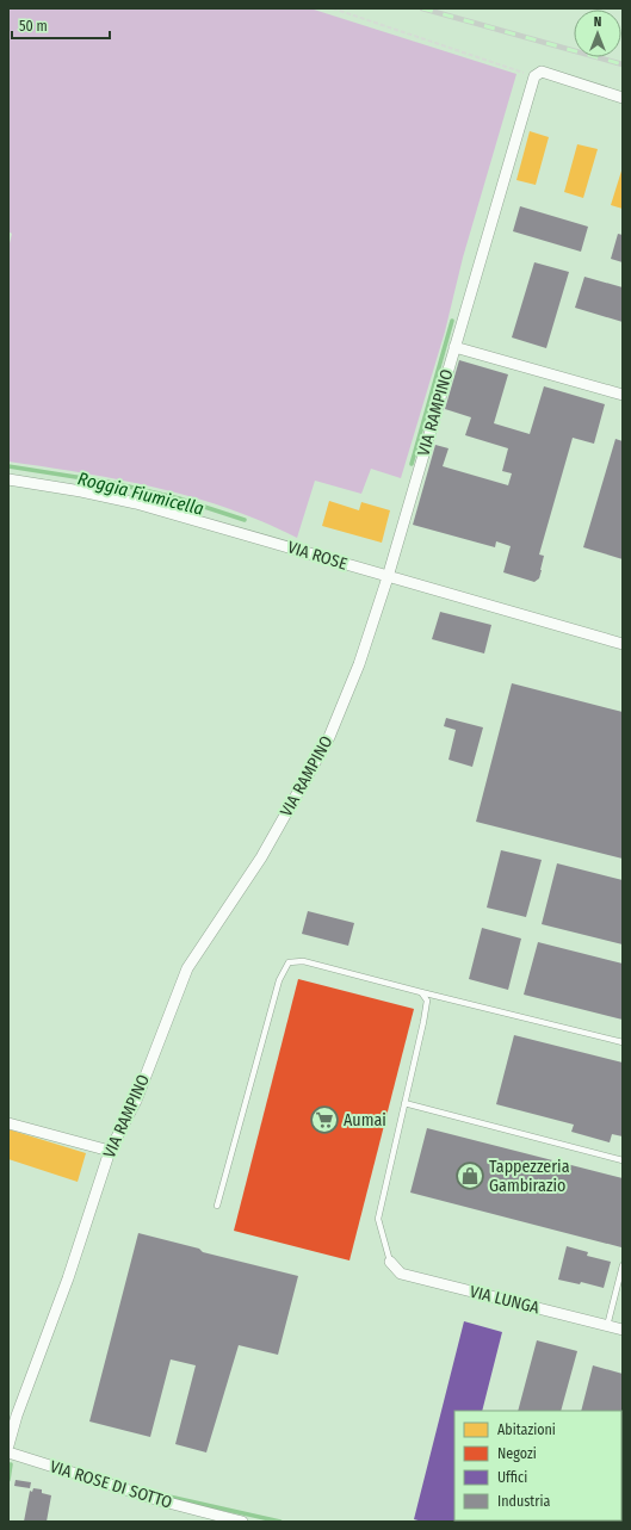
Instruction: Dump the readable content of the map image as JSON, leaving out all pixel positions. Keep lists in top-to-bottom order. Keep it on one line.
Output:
{"streets":{"street":["VIA RAMPINO","VIA ROSE","VIA LUNGA","VIA ROSE DI SOTTO"]},"crossings":[["VIA RAMPINO","VIA ROSE"]],"water":["Roggia Fiumicella"],"places":{"supermarket":["Aumai"],"shop":["Tappezzeria Gambirazio"]},"legend":["Abitazioni","Negozi","Uffici","Industria"],"scale_bar":"50 m","north":"top"}
